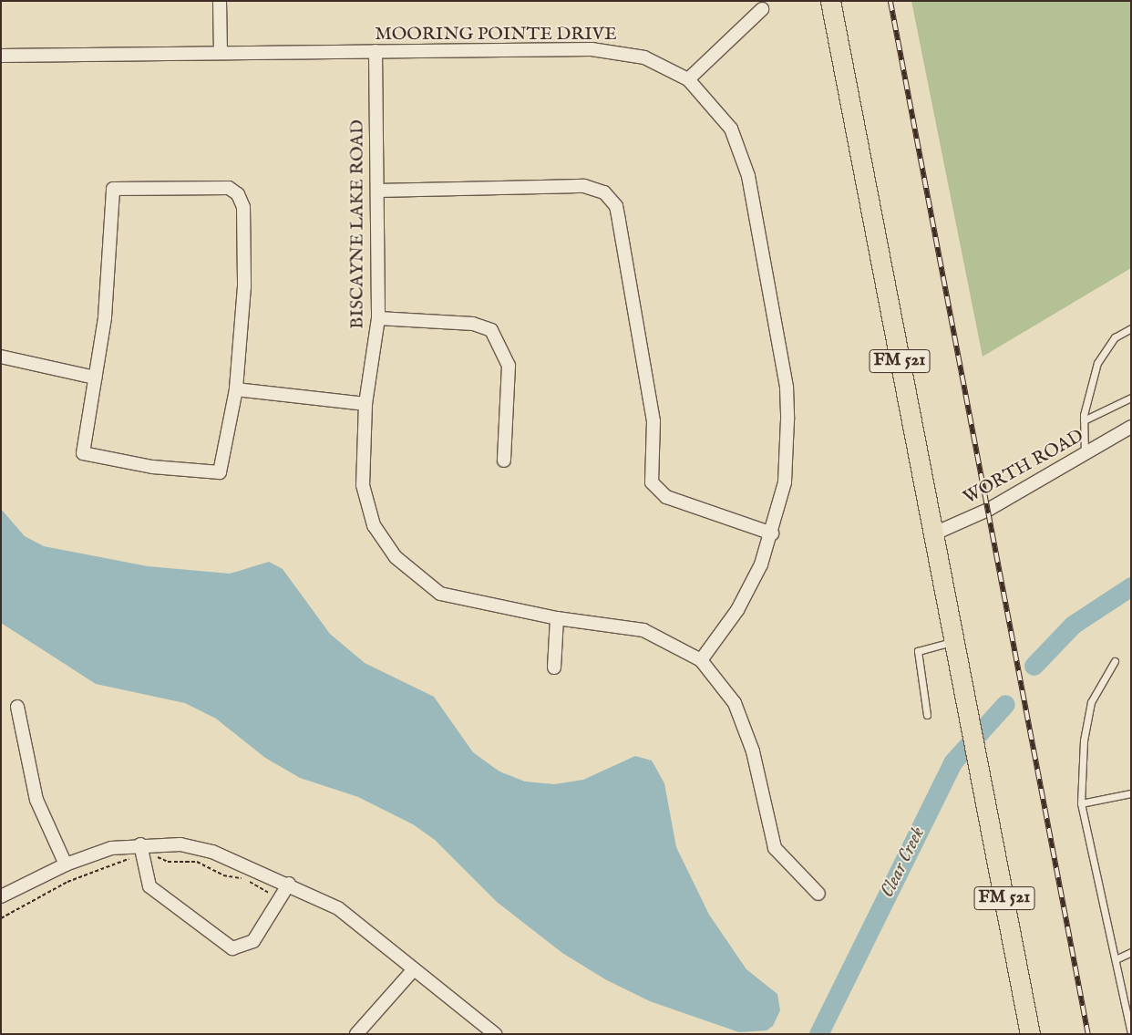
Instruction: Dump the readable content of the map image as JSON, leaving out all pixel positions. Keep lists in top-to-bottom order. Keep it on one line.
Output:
{"streets":{"main road":["FM 521"],"street":["MOORING POINTE DRIVE","BISCAYNE LAKE ROAD","WORTH ROAD"]},"crossings":[["MOORING POINTE DRIVE","BISCAYNE LAKE ROAD"],["FM 521","WORTH ROAD"]],"water":["Clear Creek"]}
